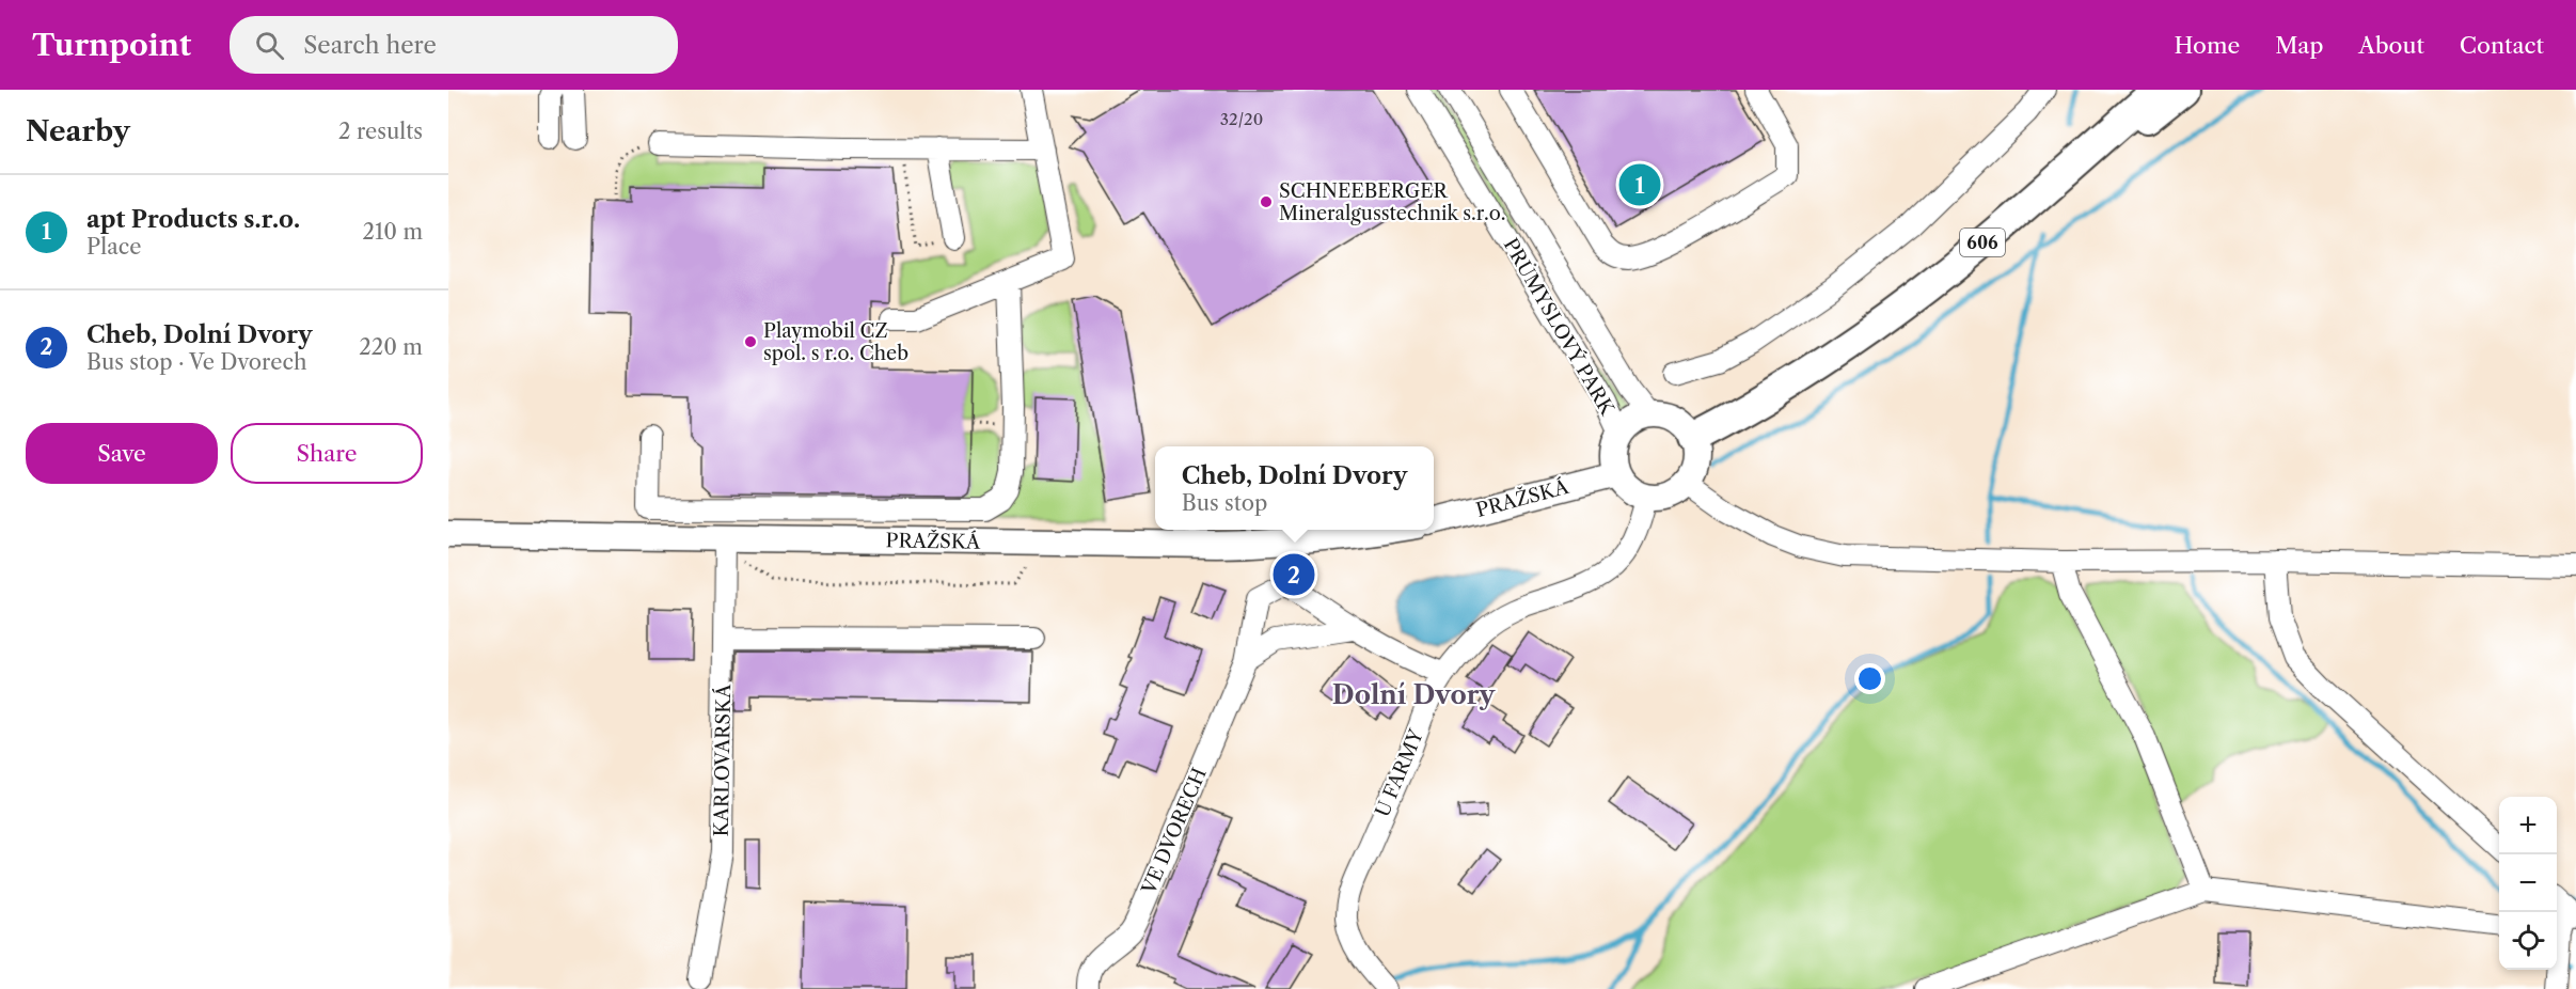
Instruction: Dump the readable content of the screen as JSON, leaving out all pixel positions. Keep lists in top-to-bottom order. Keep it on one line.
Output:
{"streets":{"highway":["606"],"main road":["PRAŽSKÁ"],"street":["PRŮMYSLOVÝ PARK","KARLOVARSKÁ","U FARMY","VE DVORECH"]},"crossings":[["606","PRŮMYSLOVÝ PARK"],["606","PRAŽSKÁ"],["606","U FARMY"],["PRŮMYSLOVÝ PARK","PRAŽSKÁ"],["PRŮMYSLOVÝ PARK","U FARMY"],["PRAŽSKÁ","KARLOVARSKÁ"],["PRAŽSKÁ","U FARMY"],["U FARMY","VE DVORECH"]],"districts":["Dolní Dvory"],"places":["SCHNEEBERGER Mineralgusstechnik s.r.o.","Playmobil CZ spol. s r.o. Cheb"],"house_numbers":["32/20"],"page":{"header":"Turnpoint","search":"Search here","nav":["Home","Map","About","Contact"],"heading":["Nearby","2 results"],"pins":["1","2"],"list":[{"mark":"1","name":"apt Products s.r.o.","note":"Place","value":"210 m"},{"mark":"2","name":"Cheb, Dolní Dvory","note":"Bus stop · Ve Dvorech","value":"220 m"}],"buttons":["Save","Share"],"popup":["Cheb, Dolní Dvory","Bus stop"],"map_buttons":["+","−"]}}
